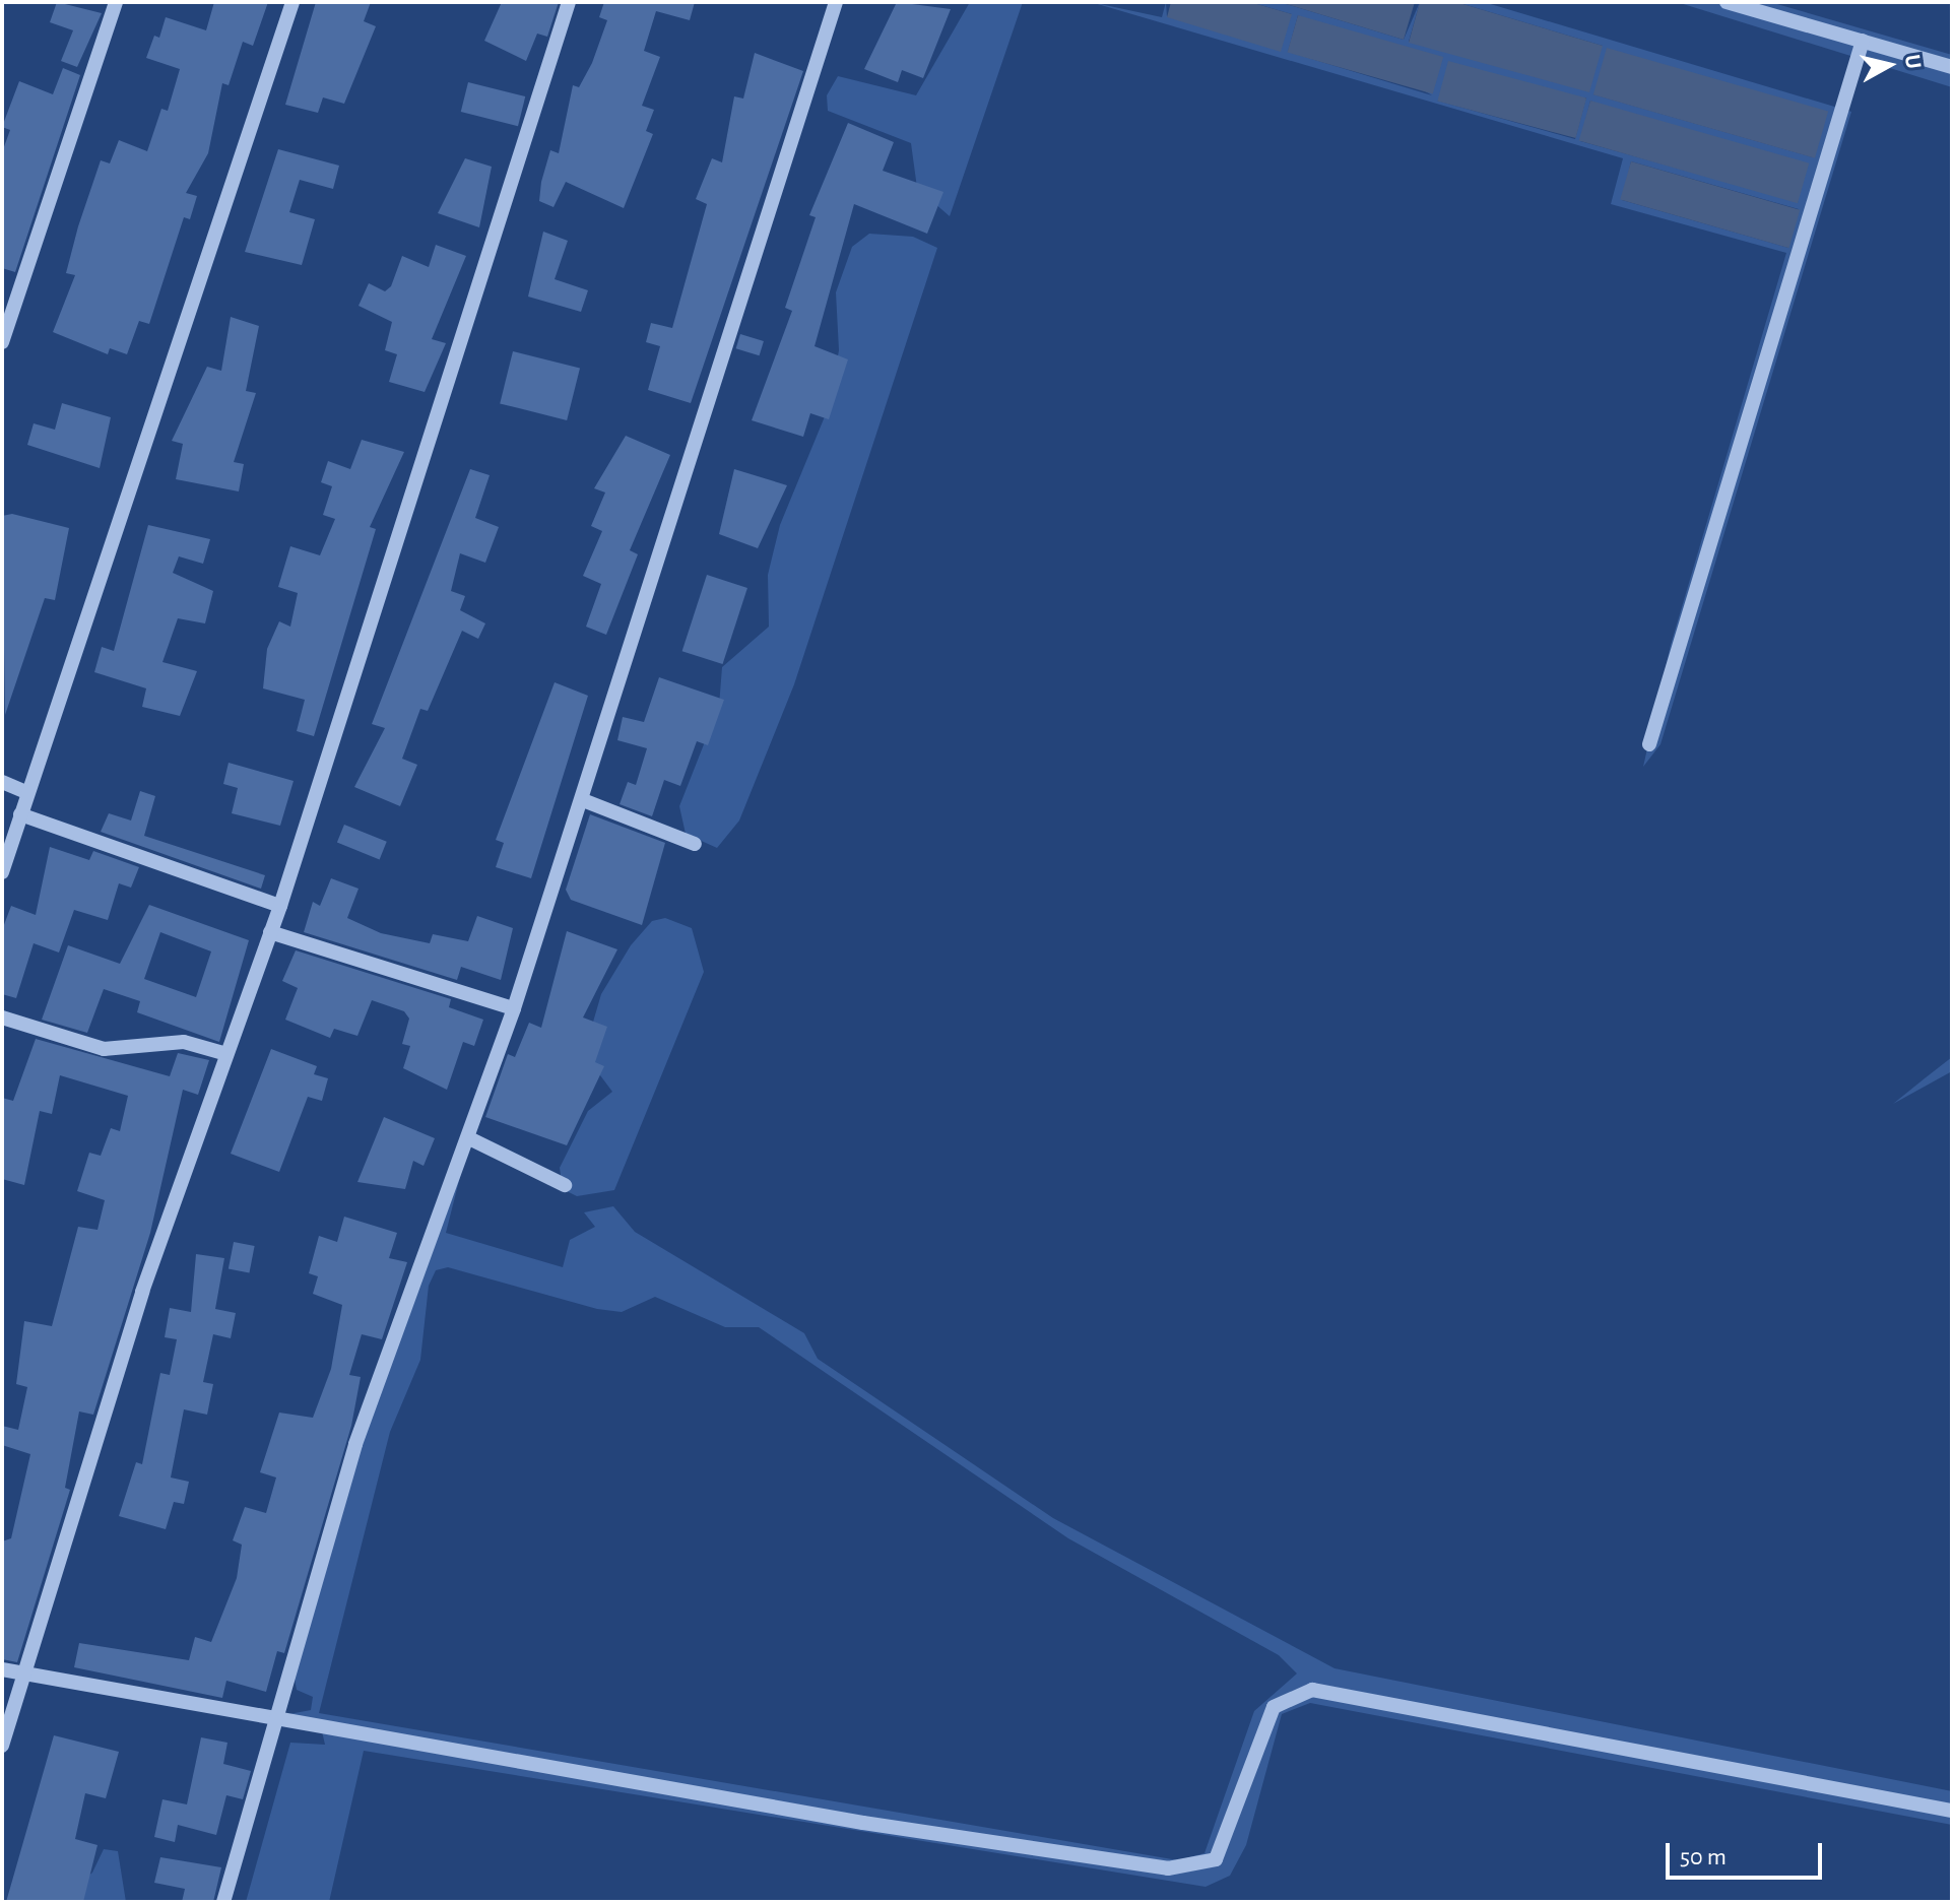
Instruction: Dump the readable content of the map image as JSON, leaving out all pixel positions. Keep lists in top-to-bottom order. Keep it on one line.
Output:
{"scale_bar":"50 m","north":"right"}
